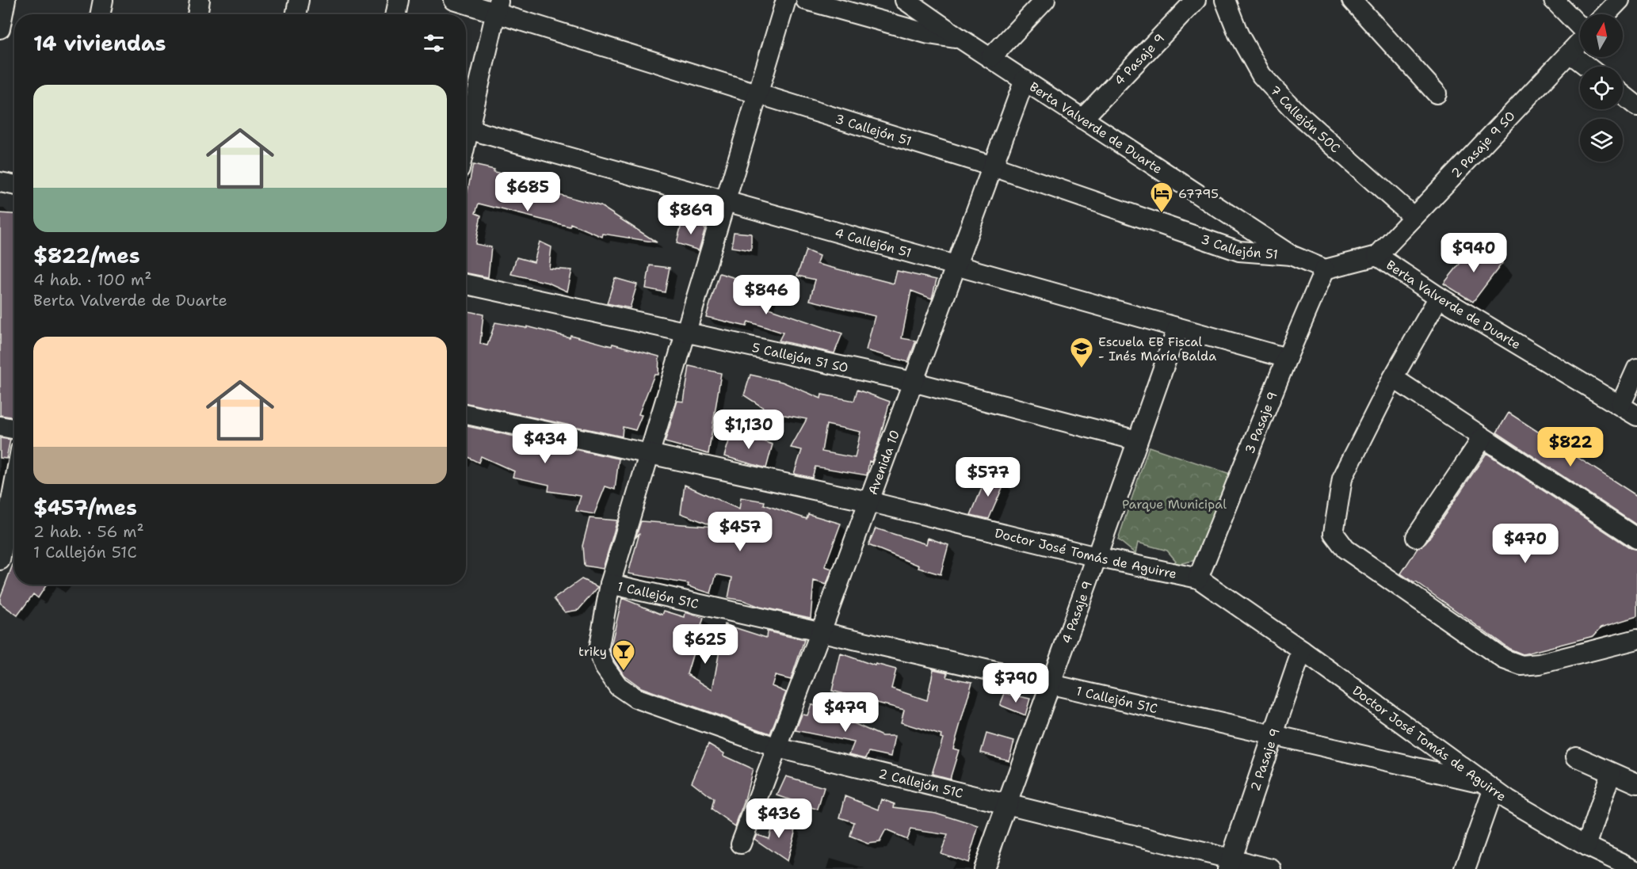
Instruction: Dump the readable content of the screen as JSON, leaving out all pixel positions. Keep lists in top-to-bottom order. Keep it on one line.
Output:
{"streets":{"street":["4 Pasaje 9","7 Callejón 50C","Berta Valverde de Duarte","3 Callejón 51","2 Pasaje 9 SO","4 Callejón 51","5 Callejón 51 SO","3 Pasaje 9","Avenida 10","Doctor José Tomás de Aguirre","1 Callejón 51C","2 Pasaje 9","2 Callejón 51C"]},"crossings":[["4 Pasaje 9","Berta Valverde de Duarte"],["4 Pasaje 9","4 Callejón 51"],["4 Pasaje 9","5 Callejón 51 SO"],["4 Pasaje 9","Doctor José Tomás de Aguirre"],["4 Pasaje 9","1 Callejón 51C"],["4 Pasaje 9","2 Callejón 51C"],["7 Callejón 50C","2 Pasaje 9 SO"],["Berta Valverde de Duarte","3 Callejón 51"],["Berta Valverde de Duarte","2 Pasaje 9 SO"],["Berta Valverde de Duarte","3 Pasaje 9"],["Berta Valverde de Duarte","Avenida 10"],["3 Callejón 51","Avenida 10"],["4 Callejón 51","3 Pasaje 9"],["4 Callejón 51","Avenida 10"],["5 Callejón 51 SO","Avenida 10"],["3 Pasaje 9","Doctor José Tomás de Aguirre"],["Avenida 10","Doctor José Tomás de Aguirre"],["Avenida 10","1 Callejón 51C"],["Avenida 10","2 Callejón 51C"],["Doctor José Tomás de Aguirre","1 Callejón 51C"],["Doctor José Tomás de Aguirre","2 Pasaje 9"],["1 Callejón 51C","2 Pasaje 9"],["1 Callejón 51C","2 Callejón 51C"],["2 Pasaje 9","2 Callejón 51C"]],"parks":["Parque Municipal"],"places":{"hotel":["67795"],"school or university":["Escuela EB Fiscal - Inés María Balda"],"bar":["triky"]},"north":"top","page":{"heading":"14 viviendas","list":[{"name":"$822/mes","note":"4 hab. · 100 m² · Berta Valverde de Duarte"},{"name":"$457/mes","note":"2 hab. · 56 m² · 1 Callejón 51C"}],"price":["$685","$869","$940","$846","$1,130","$434","$822","$577","$457","$470","$625","$790","$479","$436"]}}
